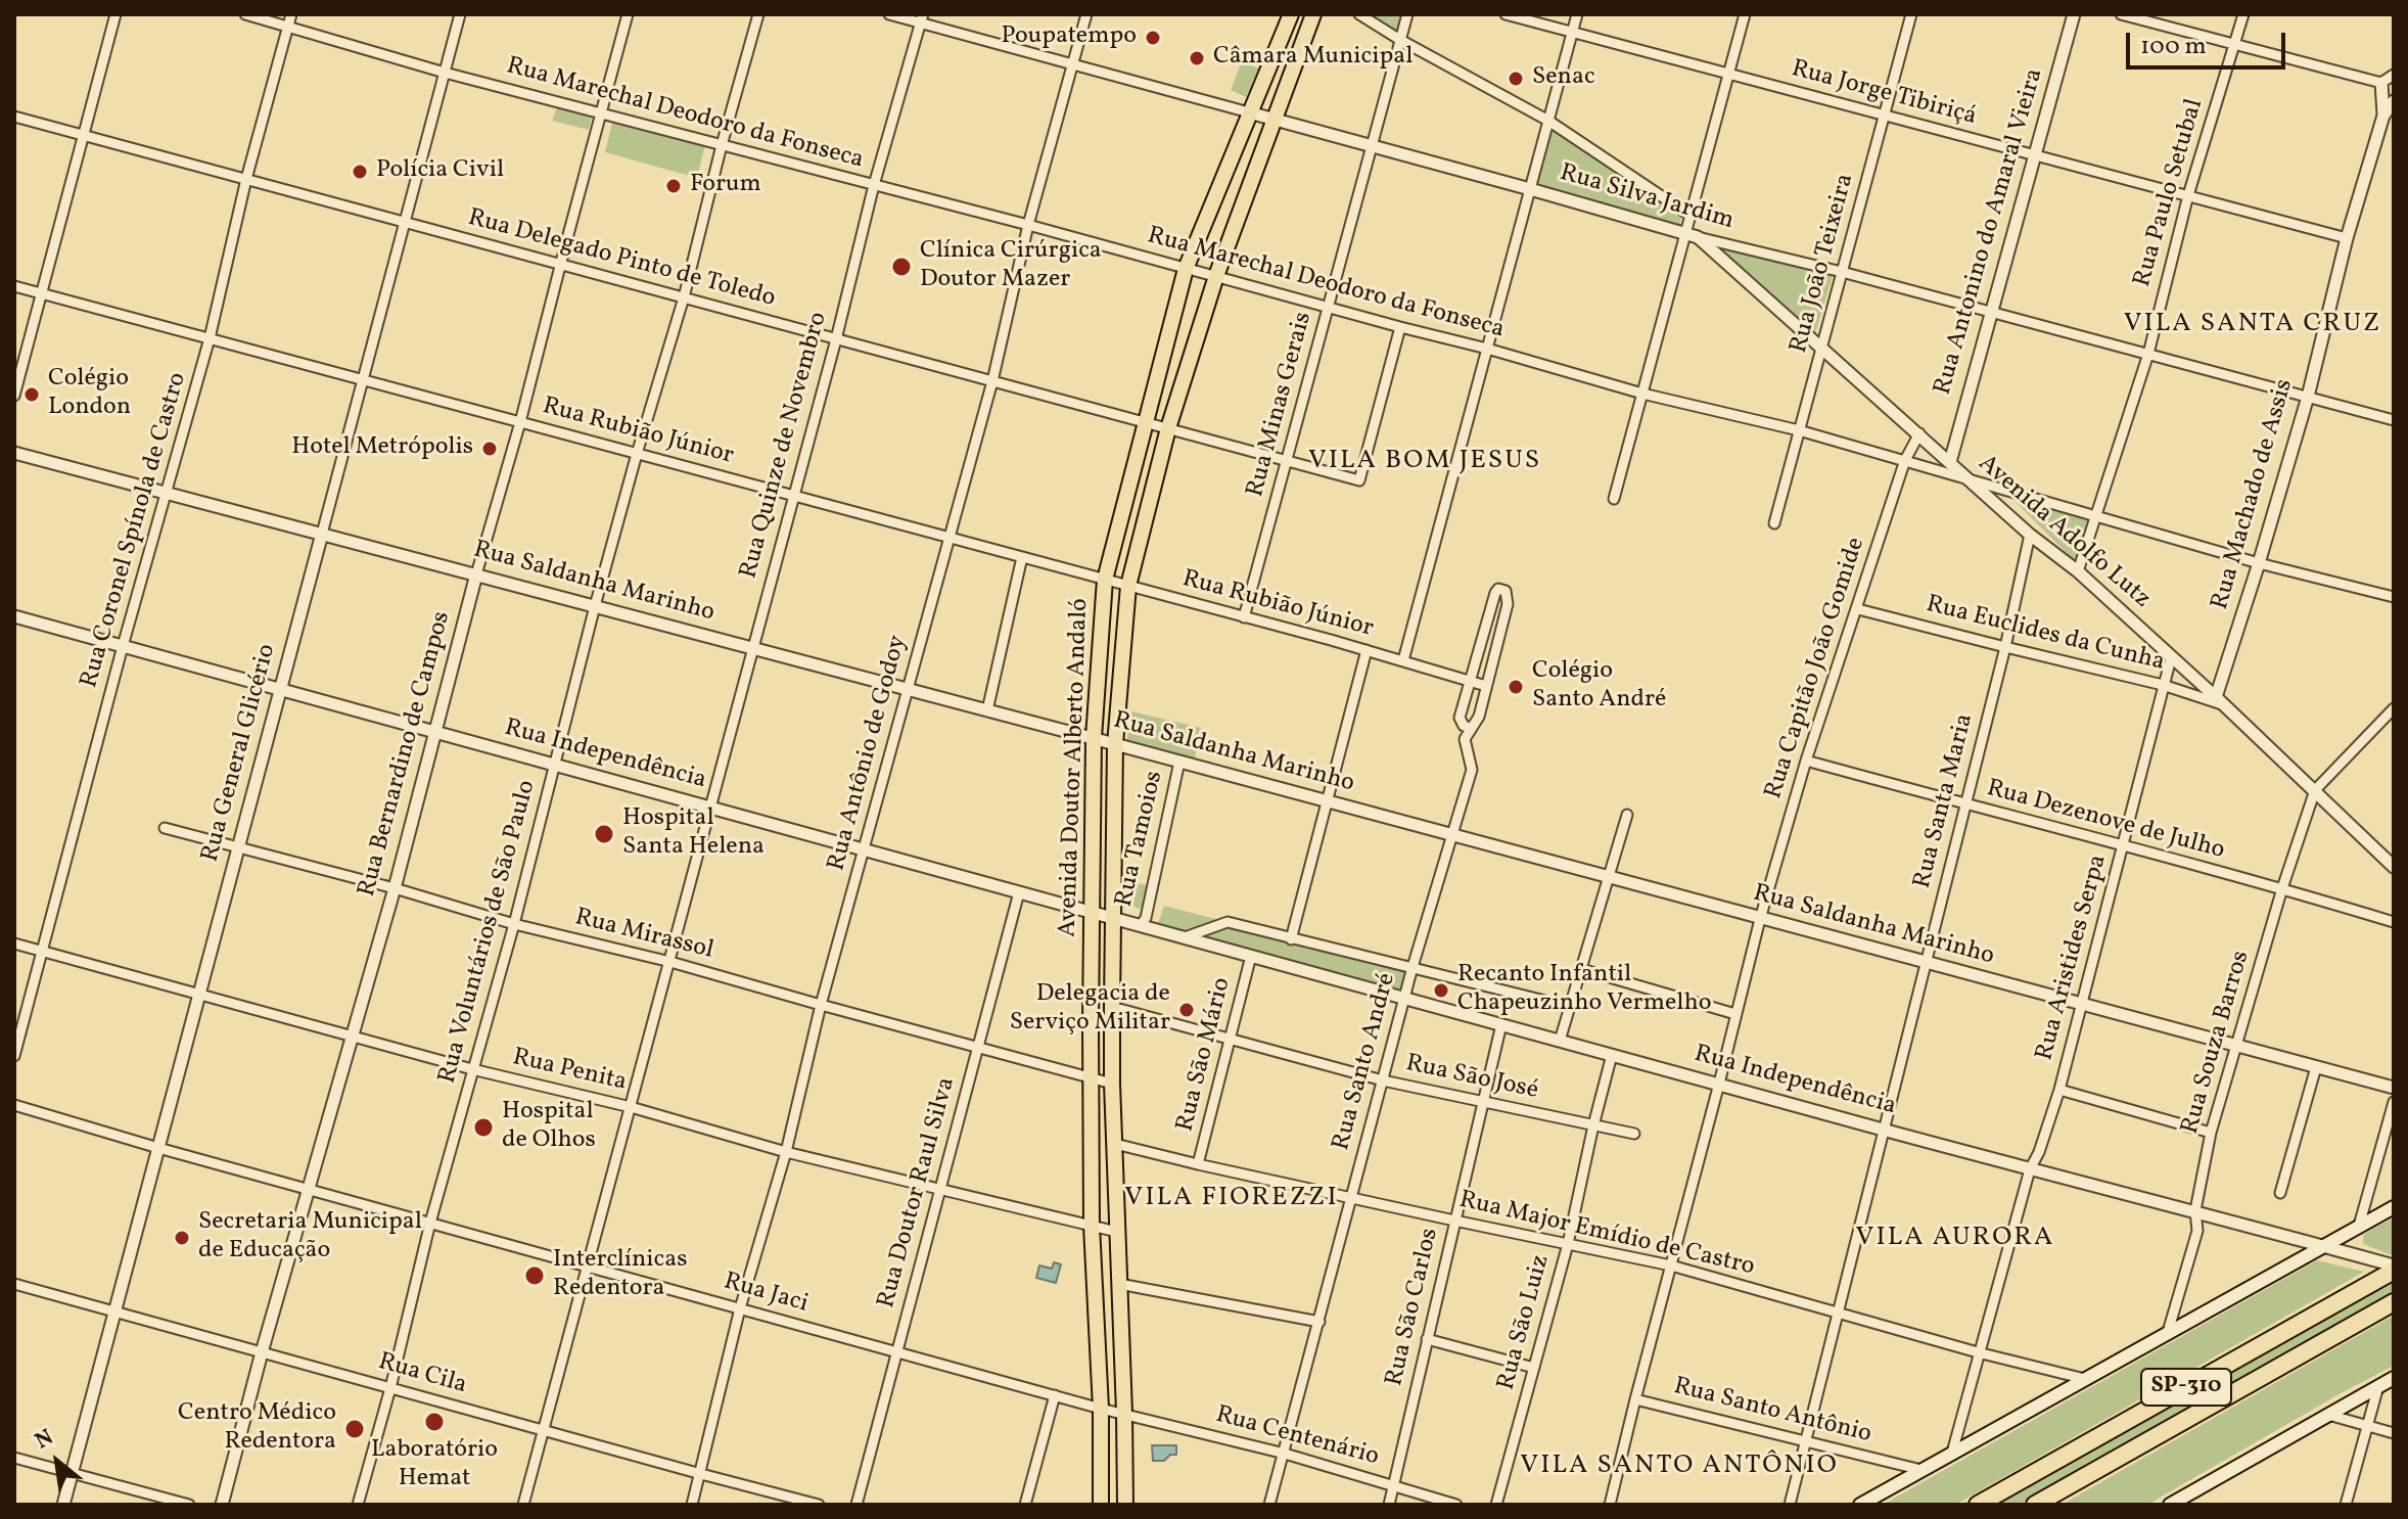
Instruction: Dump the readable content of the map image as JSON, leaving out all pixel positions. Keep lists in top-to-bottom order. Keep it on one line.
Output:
{"streets":{"highway":["SP-310"],"main road":["Avenida Doutor Alberto Andaló"],"street":["Rua Jorge Tibiriçá","Rua Marechal Deodoro da Fonseca","Rua Paulo Setubal","Rua Silva Jardim","Rua Antonino do Amaral Vieira","Rua Delegado Pinto de Toledo","Rua João Teixeira","Rua Minas Gerais","Rua Rubião Júnior","Rua Quinze de Novembro","Rua Machado de Assis","Rua Coronel Spínola de Castro","Avenida Adolfo Lutz","Rua Saldanha Marinho","Rua Euclides da Cunha","Rua Capitão João Gomide","Rua General Glicério","Rua Antônio de Godoy","Rua Bernardino de Campos","Rua Independência","Rua Santa Maria","Rua Dezenove de Julho","Rua Tamoios","Rua Voluntários de São Paulo","Rua Mirassol","Rua Aristides Serpa","Rua Souza Barros","Rua São Mário","Rua Santo André","Rua Penita","Rua São José","Rua Doutor Raul Silva","Rua Major Emídio de Castro","Rua Jaci","Rua São Carlos","Rua São Luiz","Rua Cila","Rua Santo Antônio","Rua Centenário"]},"crossings":[["Rua Jorge Tibiriçá","Rua Paulo Setubal"],["Rua Jorge Tibiriçá","Rua Antonino do Amaral Vieira"],["Rua Jorge Tibiriçá","Rua João Teixeira"],["Rua Jorge Tibiriçá","Rua Machado de Assis"],["Rua Marechal Deodoro da Fonseca","Rua Paulo Setubal"],["Rua Marechal Deodoro da Fonseca","Rua Delegado Pinto de Toledo"],["Rua Marechal Deodoro da Fonseca","Rua João Teixeira"],["Rua Marechal Deodoro da Fonseca","Rua Minas Gerais"],["Rua Marechal Deodoro da Fonseca","Rua Quinze de Novembro"],["Rua Marechal Deodoro da Fonseca","Rua Machado de Assis"],["Rua Marechal Deodoro da Fonseca","Rua Coronel Spínola de Castro"],["Rua Marechal Deodoro da Fonseca","Avenida Adolfo Lutz"],["Rua Marechal Deodoro da Fonseca","Rua Capitão João Gomide"],["Rua Marechal Deodoro da Fonseca","Rua General Glicério"],["Rua Marechal Deodoro da Fonseca","Rua Antônio de Godoy"],["Rua Marechal Deodoro da Fonseca","Rua Bernardino de Campos"],["Rua Marechal Deodoro da Fonseca","Avenida Doutor Alberto Andaló"],["Rua Marechal Deodoro da Fonseca","Rua Voluntários de São Paulo"],["Rua Paulo Setubal","Rua Silva Jardim"],["Rua Paulo Setubal","Avenida Adolfo Lutz"],["Rua Silva Jardim","Rua Antonino do Amaral Vieira"],["Rua Silva Jardim","Rua João Teixeira"],["Rua Silva Jardim","Rua Minas Gerais"],["Rua Silva Jardim","Rua Quinze de Novembro"],["Rua Silva Jardim","Rua Machado de Assis"],["Rua Silva Jardim","Avenida Adolfo Lutz"],["Rua Silva Jardim","Rua Antônio de Godoy"],["Rua Silva Jardim","Avenida Doutor Alberto Andaló"],["Rua Antonino do Amaral Vieira","Avenida Adolfo Lutz"],["Rua Delegado Pinto de Toledo","Rua Minas Gerais"],["Rua Delegado Pinto de Toledo","Rua Quinze de Novembro"],["Rua Delegado Pinto de Toledo","Rua Coronel Spínola de Castro"],["Rua Delegado Pinto de Toledo","Rua General Glicério"],["Rua Delegado Pinto de Toledo","Rua Antônio de Godoy"],["Rua Delegado Pinto de Toledo","Rua Bernardino de Campos"],["Rua Delegado Pinto de Toledo","Avenida Doutor Alberto Andaló"],["Rua Delegado Pinto de Toledo","Rua Voluntários de São Paulo"],["Rua João Teixeira","Avenida Adolfo Lutz"],["Rua Minas Gerais","Rua Rubião Júnior"],["Rua Rubião Júnior","Rua Quinze de Novembro"],["Rua Rubião Júnior","Rua Coronel Spínola de Castro"],["Rua Rubião Júnior","Rua General Glicério"],["Rua Rubião Júnior","Rua Antônio de Godoy"],["Rua Rubião Júnior","Rua Bernardino de Campos"],["Rua Rubião Júnior","Avenida Doutor Alberto Andaló"],["Rua Rubião Júnior","Rua Voluntários de São Paulo"],["Rua Rubião Júnior","Rua Santo André"],["Rua Quinze de Novembro","Rua Saldanha Marinho"],["Rua Quinze de Novembro","Rua Independência"],["Rua Quinze de Novembro","Rua Mirassol"],["Rua Quinze de Novembro","Rua Penita"],["Rua Quinze de Novembro","Rua Jaci"],["Rua Quinze de Novembro","Rua Cila"],["Rua Machado de Assis","Avenida Adolfo Lutz"],["Rua Machado de Assis","Rua Euclides da Cunha"],["Rua Coronel Spínola de Castro","Rua Saldanha Marinho"],["Rua Coronel Spínola de Castro","Rua Independência"],["Rua Coronel Spínola de Castro","Rua Penita"],["Avenida Adolfo Lutz","Rua Euclides da Cunha"],["Avenida Adolfo Lutz","Rua Capitão João Gomide"],["Avenida Adolfo Lutz","Rua Santa Maria"],["Avenida Adolfo Lutz","Rua Aristides Serpa"],["Avenida Adolfo Lutz","Rua Souza Barros"],["Rua Saldanha Marinho","Rua Capitão João Gomide"],["Rua Saldanha Marinho","Rua General Glicério"],["Rua Saldanha Marinho","Rua Antônio de Godoy"],["Rua Saldanha Marinho","Rua Bernardino de Campos"],["Rua Saldanha Marinho","Avenida Doutor Alberto Andaló"],["Rua Saldanha Marinho","Rua Santa Maria"],["Rua Saldanha Marinho","Rua Tamoios"],["Rua Saldanha Marinho","Rua Voluntários de São Paulo"],["Rua Saldanha Marinho","Rua Aristides Serpa"],["Rua Saldanha Marinho","Rua Souza Barros"],["Rua Saldanha Marinho","Rua Santo André"],["Rua Euclides da Cunha","Rua Capitão João Gomide"],["Rua Euclides da Cunha","Rua Santa Maria"],["Rua Euclides da Cunha","Rua Aristides Serpa"],["Rua Capitão João Gomide","Rua Independência"],["Rua Capitão João Gomide","Rua Dezenove de Julho"],["Rua Capitão João Gomide","Rua Major Emídio de Castro"],["Rua Capitão João Gomide","Rua Santo Antônio"],["Rua General Glicério","Rua Independência"],["Rua General Glicério","Rua Mirassol"],["Rua General Glicério","Rua Penita"],["Rua General Glicério","Rua Jaci"],["Rua General Glicério","Rua Cila"],["Rua Antônio de Godoy","Rua Independência"],["Rua Antônio de Godoy","Rua Mirassol"],["Rua Antônio de Godoy","Rua Penita"],["Rua Antônio de Godoy","Rua Jaci"],["Rua Antônio de Godoy","Rua Cila"],["Rua Bernardino de Campos","Rua Independência"],["Rua Bernardino de Campos","Rua Mirassol"],["Rua Bernardino de Campos","Rua Penita"],["Rua Bernardino de Campos","Rua Jaci"],["Rua Bernardino de Campos","Rua Cila"],["Rua Independência","Avenida Doutor Alberto Andaló"],["Rua Independência","Rua Santa Maria"],["Rua Independência","Rua Tamoios"],["Rua Independência","Rua Voluntários de São Paulo"],["Rua Independência","Rua Aristides Serpa"],["Rua Independência","Rua Souza Barros"],["Rua Independência","Rua São Mário"],["Rua Independência","Rua Santo André"],["Rua Independência","Rua Doutor Raul Silva"],["Rua Independência","Rua São Carlos"],["Rua Independência","Rua São Luiz"],["Rua Independência","SP-310"],["Avenida Doutor Alberto Andaló","Rua Mirassol"],["Avenida Doutor Alberto Andaló","Rua Penita"],["Avenida Doutor Alberto Andaló","Rua São José"],["Avenida Doutor Alberto Andaló","Rua Major Emídio de Castro"],["Avenida Doutor Alberto Andaló","Rua Jaci"],["Avenida Doutor Alberto Andaló","Rua Centenário"],["Rua Santa Maria","Rua Dezenove de Julho"],["Rua Santa Maria","Rua Major Emídio de Castro"],["Rua Santa Maria","Rua Santo Antônio"],["Rua Dezenove de Julho","Rua Aristides Serpa"],["Rua Dezenove de Julho","Rua Souza Barros"],["Rua Voluntários de São Paulo","Rua Mirassol"],["Rua Voluntários de São Paulo","Rua Penita"],["Rua Voluntários de São Paulo","Rua Jaci"],["Rua Voluntários de São Paulo","Rua Cila"],["Rua Mirassol","Rua Doutor Raul Silva"],["Rua Aristides Serpa","Rua Major Emídio de Castro"],["Rua São Mário","Rua São José"],["Rua São Mário","Rua Major Emídio de Castro"],["Rua Santo André","Rua São José"],["Rua Santo André","Rua Major Emídio de Castro"],["Rua Santo André","Rua Centenário"],["Rua Penita","Rua Doutor Raul Silva"],["Rua São José","Rua São Carlos"],["Rua São José","Rua São Luiz"],["Rua Doutor Raul Silva","Rua Jaci"],["Rua Major Emídio de Castro","Rua São Carlos"],["Rua Major Emídio de Castro","Rua São Luiz"],["Rua Jaci","Rua Centenário"],["Rua São Carlos","Rua Centenário"]],"districts":["VILA SANTA CRUZ","VILA BOM JESUS","VILA FIOREZZI","VILA AURORA","VILA SANTO ANTÔNIO"],"places":["Poupatempo","Câmara Municipal","Senac","Polícia Civil","Forum","Clínica Cirúrgica Doutor Mazer","Colégio London","Hotel Metrópolis","Colégio Santo André","Hospital Santa Helena","Recanto Infantil Chapeuzinho Vermelho","Delegacia de Serviço Militar","Hospital de Olhos","Secretaria Municipal de Educação","Interclínicas Redentora","Laboratório Hemat","Centro Médico Redentora"],"scale_bar":"100 m","north":"top left"}
